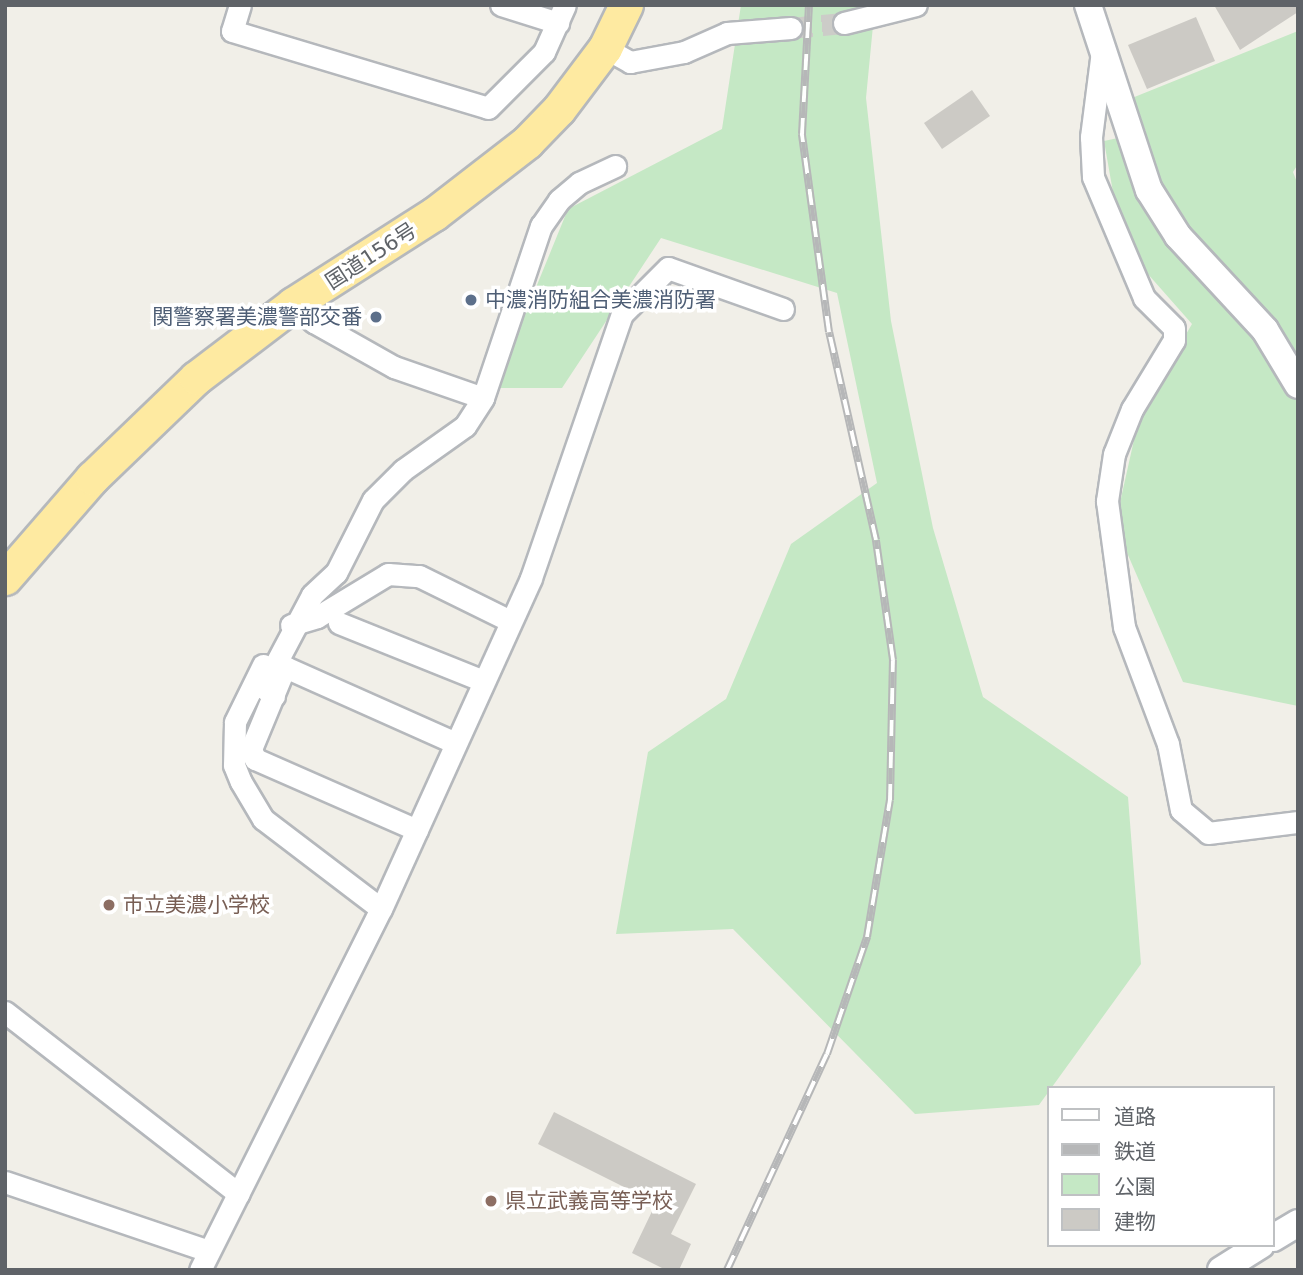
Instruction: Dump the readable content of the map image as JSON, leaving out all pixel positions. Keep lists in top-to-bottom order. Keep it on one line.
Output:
{"streets":{"highway":["国道156号"]},"places":["中濃消防組合美濃消防署","関警察署美濃警部交番","市立美濃小学校","県立武義高等学校"],"legend":["道路","鉄道","公園","建物"]}
